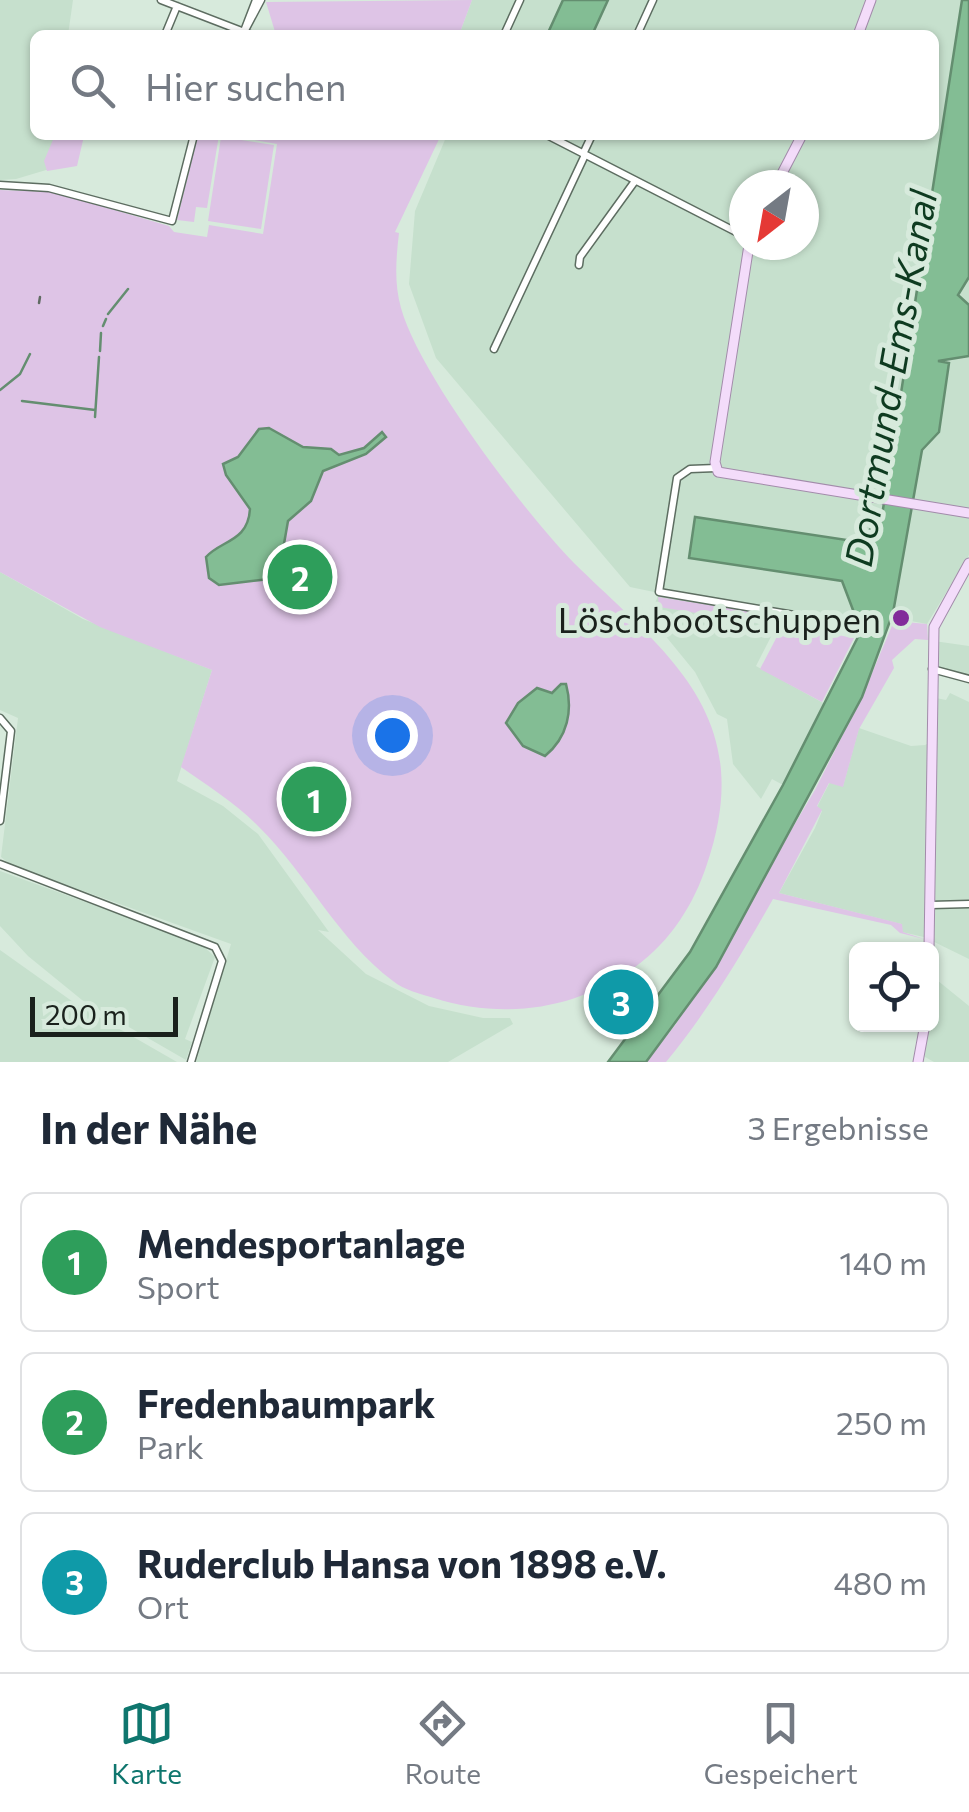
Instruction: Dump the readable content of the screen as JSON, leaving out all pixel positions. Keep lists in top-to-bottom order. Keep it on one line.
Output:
{"water":["Dortmund-Ems-Kanal"],"places":["Löschbootschuppen"],"scale_bar":"200 m","north":"bottom left","page":{"search":"Hier suchen","pins":["2","1","3"],"scale":"200 m","heading":["In der Nähe","3 Ergebnisse"],"list":[{"mark":"1","name":"Mendesportanlage","note":"Sport","value":"140 m"},{"mark":"2","name":"Fredenbaumpark","note":"Park","value":"250 m"},{"mark":"3","name":"Ruderclub Hansa von 1898 e.V.","note":"Ort","value":"480 m"}],"nav":["Karte","Route","Gespeichert"]}}
